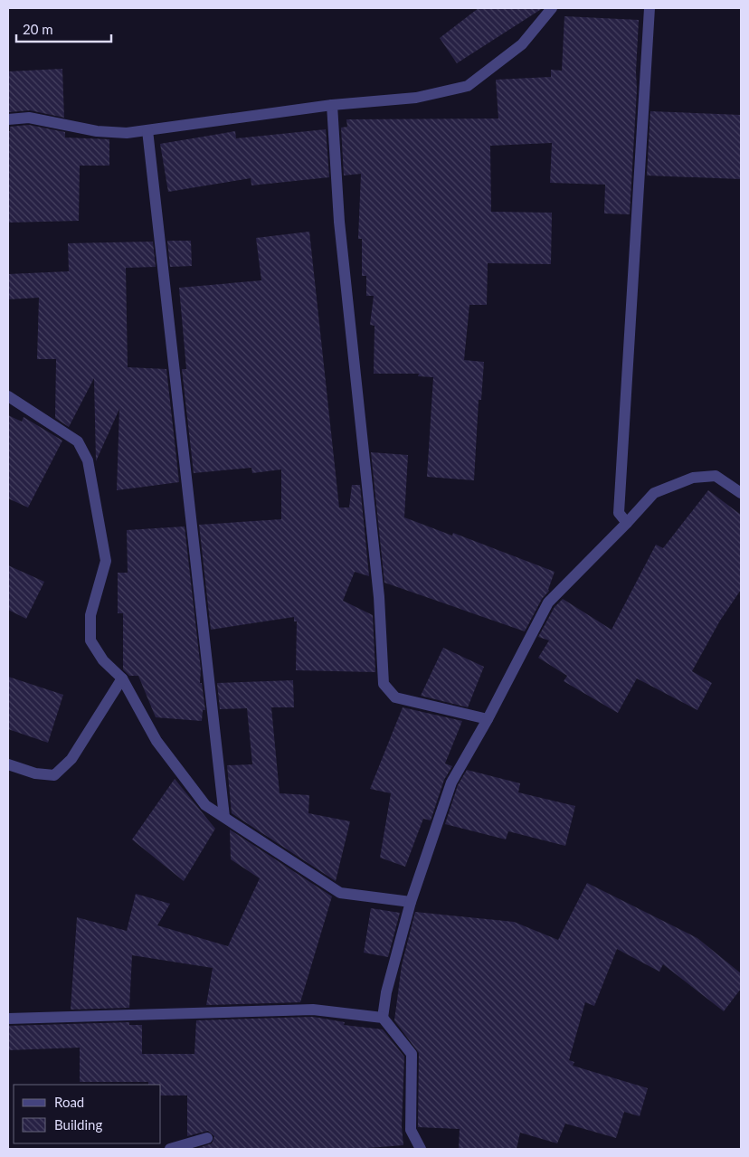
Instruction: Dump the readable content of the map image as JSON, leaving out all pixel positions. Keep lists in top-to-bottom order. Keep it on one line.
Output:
{"legend":["Road","Building"],"scale_bar":"20 m"}
